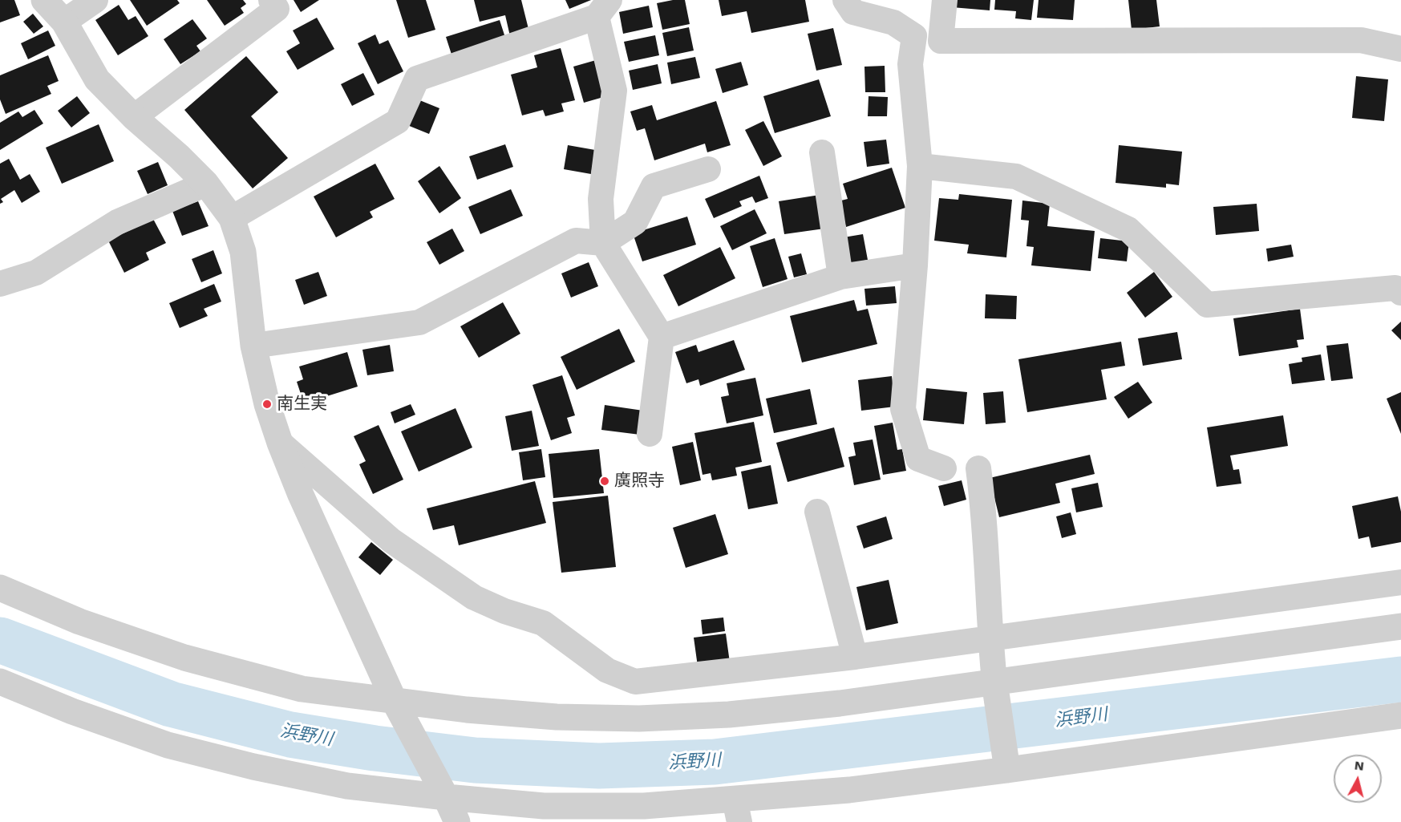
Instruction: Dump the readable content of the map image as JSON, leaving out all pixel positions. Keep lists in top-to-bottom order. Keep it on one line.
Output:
{"water":["浜野川"],"places":["南生実","廣照寺"],"north":"top"}
